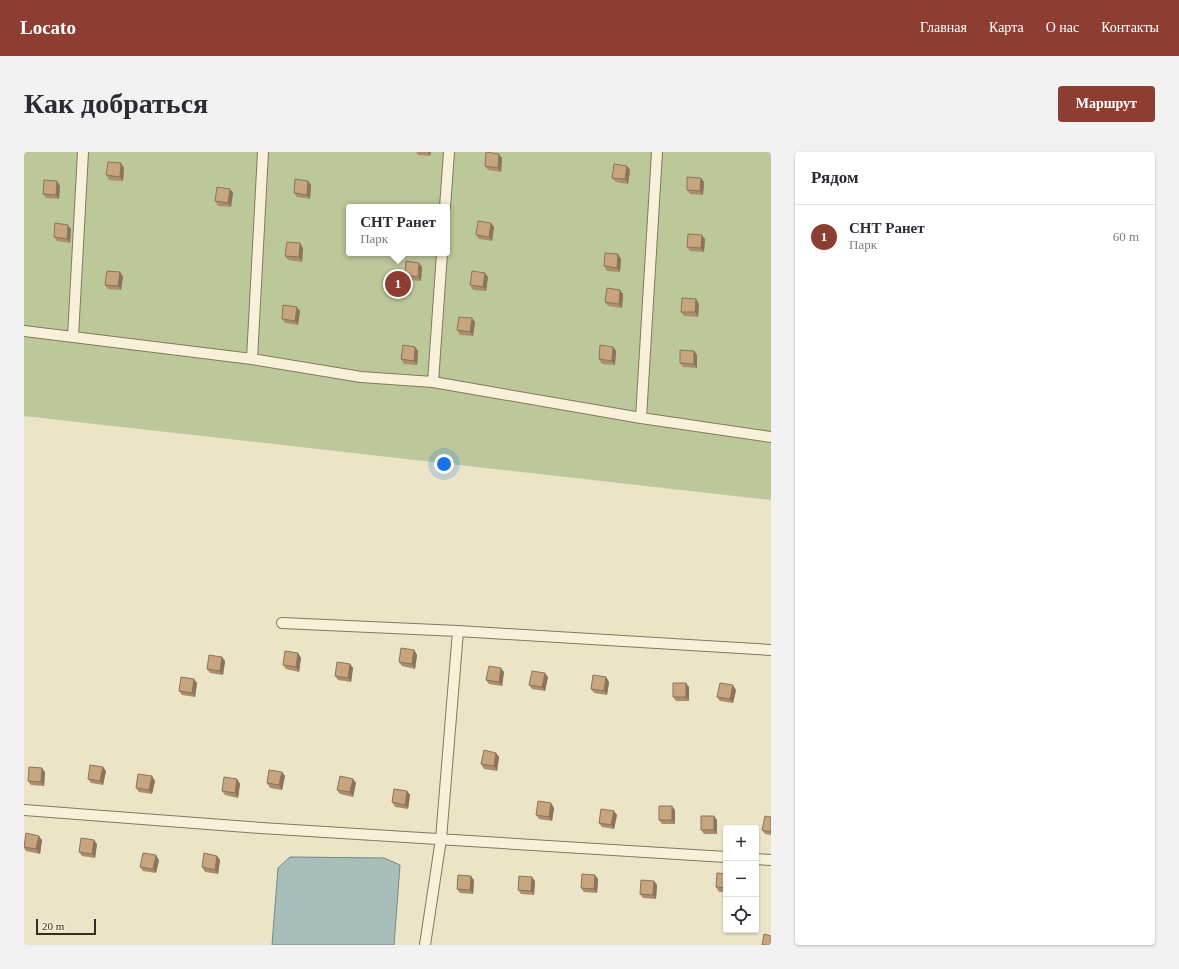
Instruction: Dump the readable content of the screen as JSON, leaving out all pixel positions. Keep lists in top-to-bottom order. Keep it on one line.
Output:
{"scale_bar":"20 m","page":{"header":"Locato","nav":["Главная","Карта","О нас","Контакты"],"buttons":"Маршрут","title":"Как добраться","heading":"Рядом","popup":["СНТ Ранет","Парк"],"list":[{"mark":"1","name":"СНТ Ранет","note":"Парк","value":"60 m"}],"pins":"1","map_buttons":["+","−"],"scale":"20 m"}}
